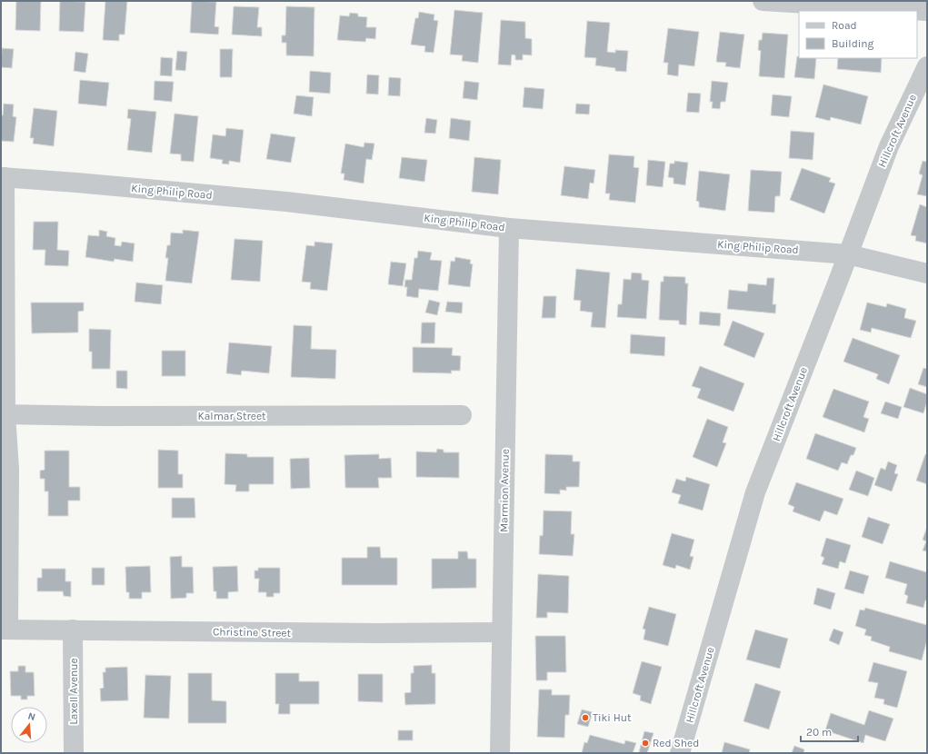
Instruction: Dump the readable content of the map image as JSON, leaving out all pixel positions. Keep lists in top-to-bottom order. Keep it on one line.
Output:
{"streets":{"street":["Hillcroft Avenue","King Philip Road","Kalmar Street","Marmion Avenue","Christine Street","Laxell Avenue"]},"crossings":[["Hillcroft Avenue","King Philip Road"],["King Philip Road","Marmion Avenue"],["Marmion Avenue","Christine Street"],["Christine Street","Laxell Avenue"]],"places":["Tiki Hut","Red Shed"],"legend":["Road","Building"],"scale_bar":"20 m","north":"top"}
